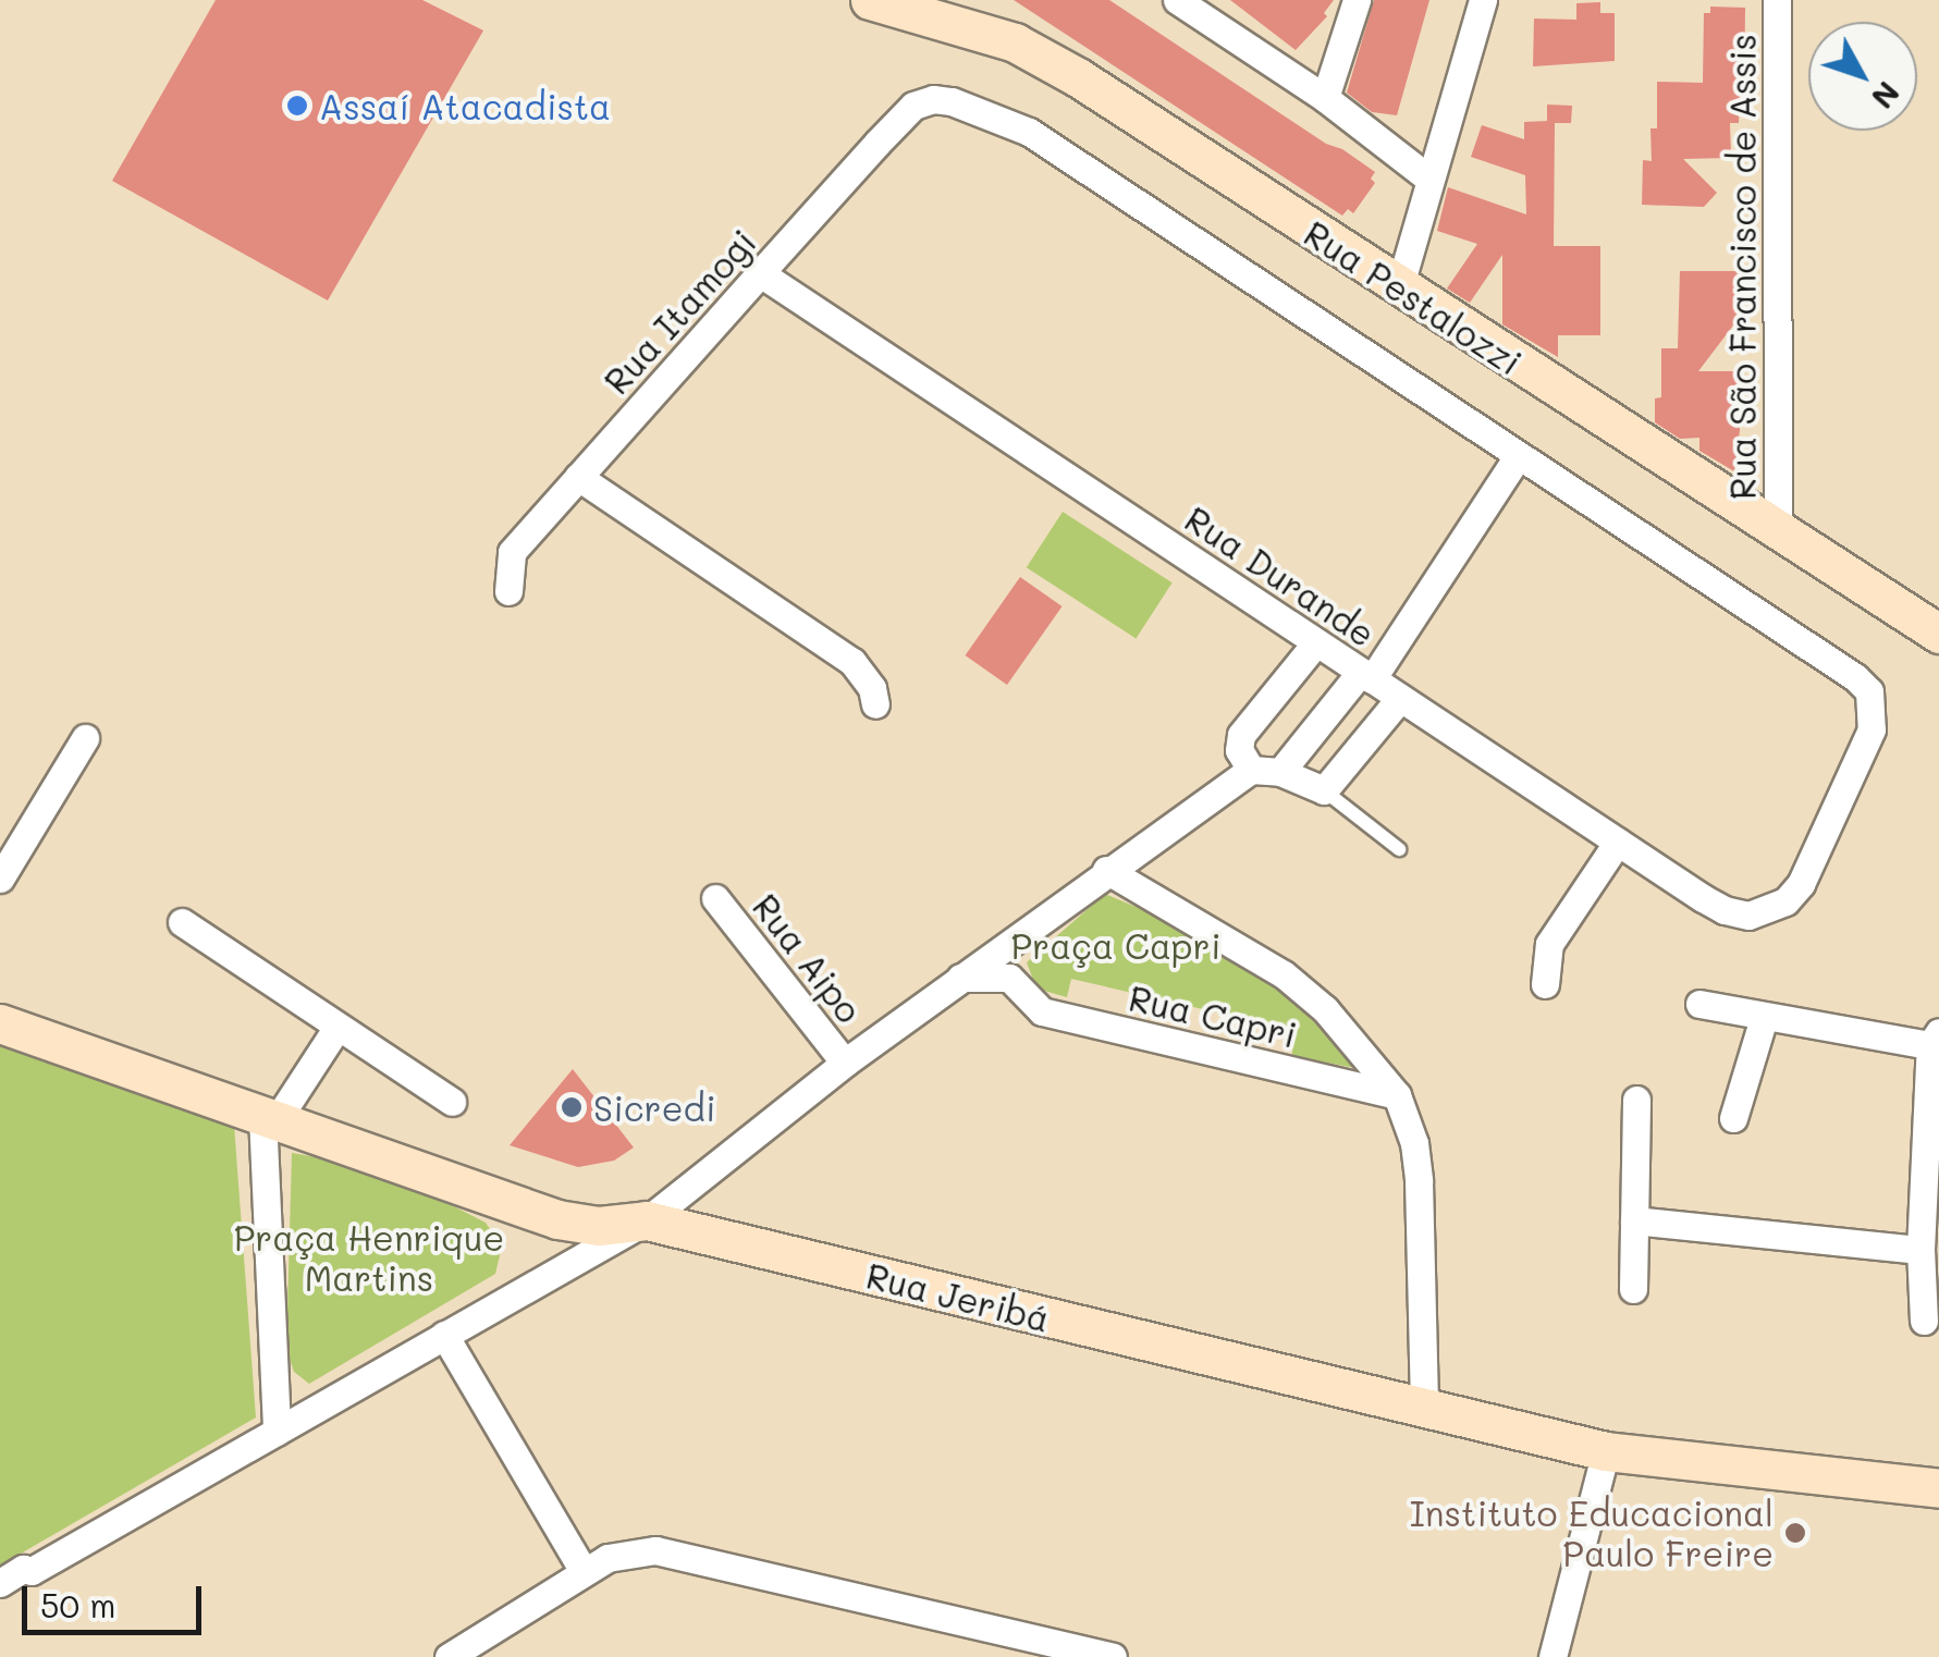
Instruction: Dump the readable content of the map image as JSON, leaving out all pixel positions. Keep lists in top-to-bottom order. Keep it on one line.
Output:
{"streets":{"street":["Rua São Francisco de Assis","Rua Pestalozzi","Rua Itamogi","Rua Durande","Rua Aipo","Rua Capri","Rua Jeribá"]},"crossings":[["Rua São Francisco de Assis","Rua Pestalozzi"],["Rua Itamogi","Rua Durande"],["Rua Capri","Rua Jeribá"]],"parks":["Praça Capri","Praça Henrique Martins"],"places":["Assaí Atacadista","Sicredi","Instituto Educacional Paulo Freire"],"scale_bar":"50 m","north":"bottom right"}
